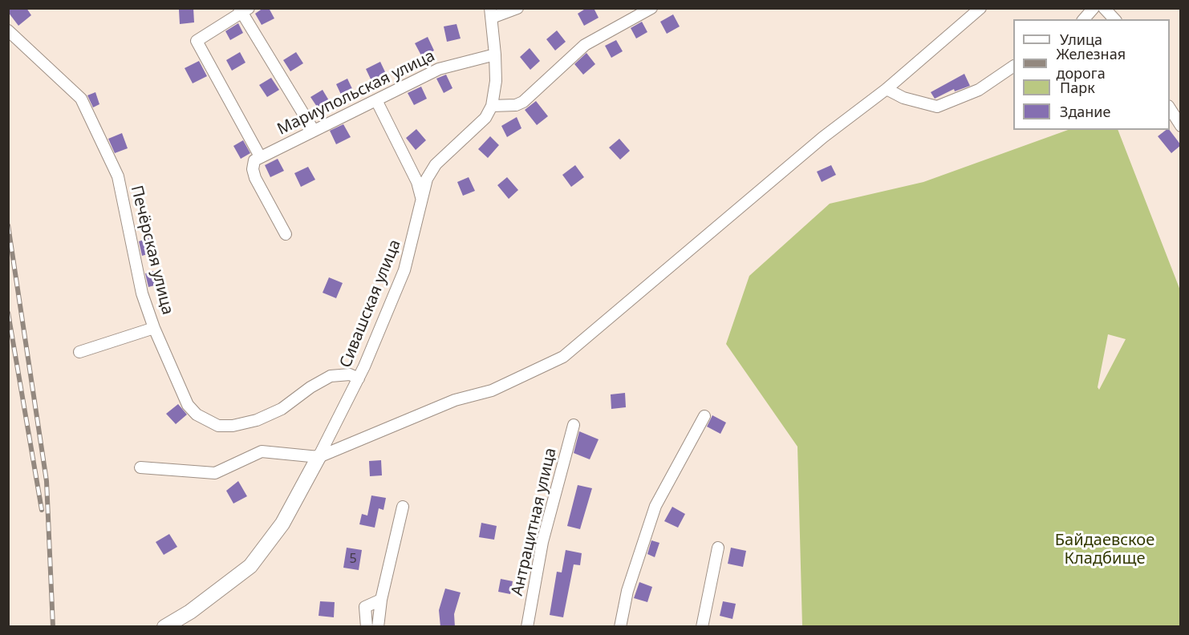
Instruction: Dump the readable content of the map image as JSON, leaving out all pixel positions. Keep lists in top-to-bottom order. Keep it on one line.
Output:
{"streets":{"street":["Мариупольская улица","Печёрская улица","Сивашская улица","Антрацитная улица"]},"crossings":[["Печёрская улица","Сивашская улица"]],"parks":["Байдаевское Кладбище"],"house_numbers":["5"],"legend":["Улица","Железная дорога","Парк","Здание"]}
